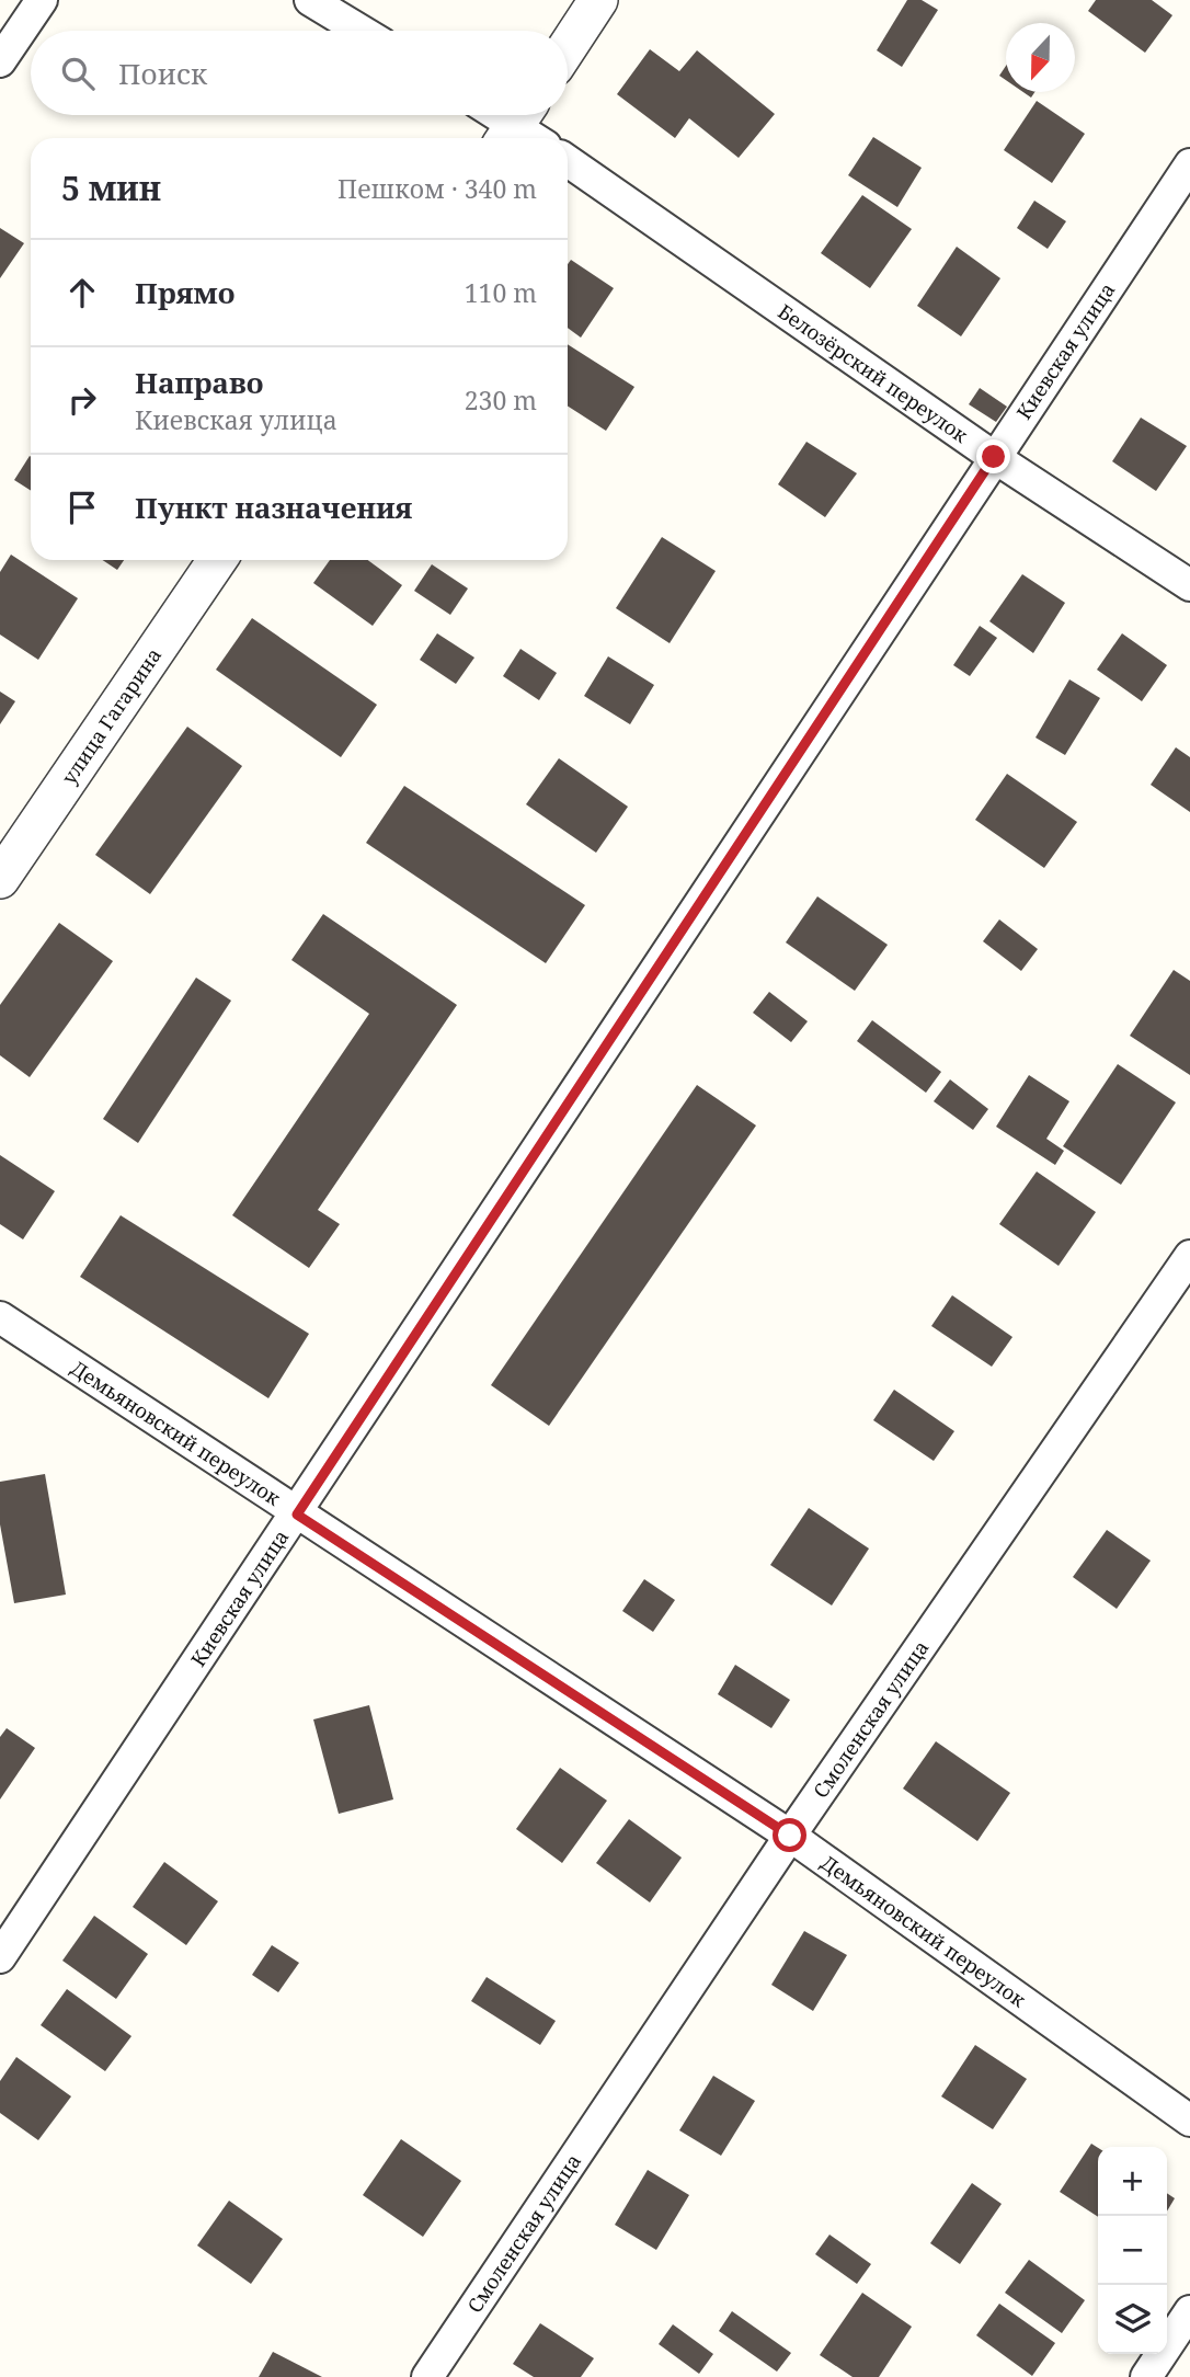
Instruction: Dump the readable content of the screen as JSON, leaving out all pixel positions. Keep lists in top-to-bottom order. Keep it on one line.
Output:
{"streets":{"street":["Киевская улица","Белозёрский переулок","улица Гагарина","Демьяновский переулок","Смоленская улица"]},"crossings":[["Киевская улица","Белозёрский переулок"],["Киевская улица","Демьяновский переулок"],["Демьяновский переулок","Смоленская улица"]],"north":"bottom","page":{"search":"Поиск","heading":["5 мин","Пешком · 340 m"],"list":[["Прямо","110 m"],["Направо","Киевская улица","230 m"],"Пункт назначения"],"map_buttons":["+","−"]}}
